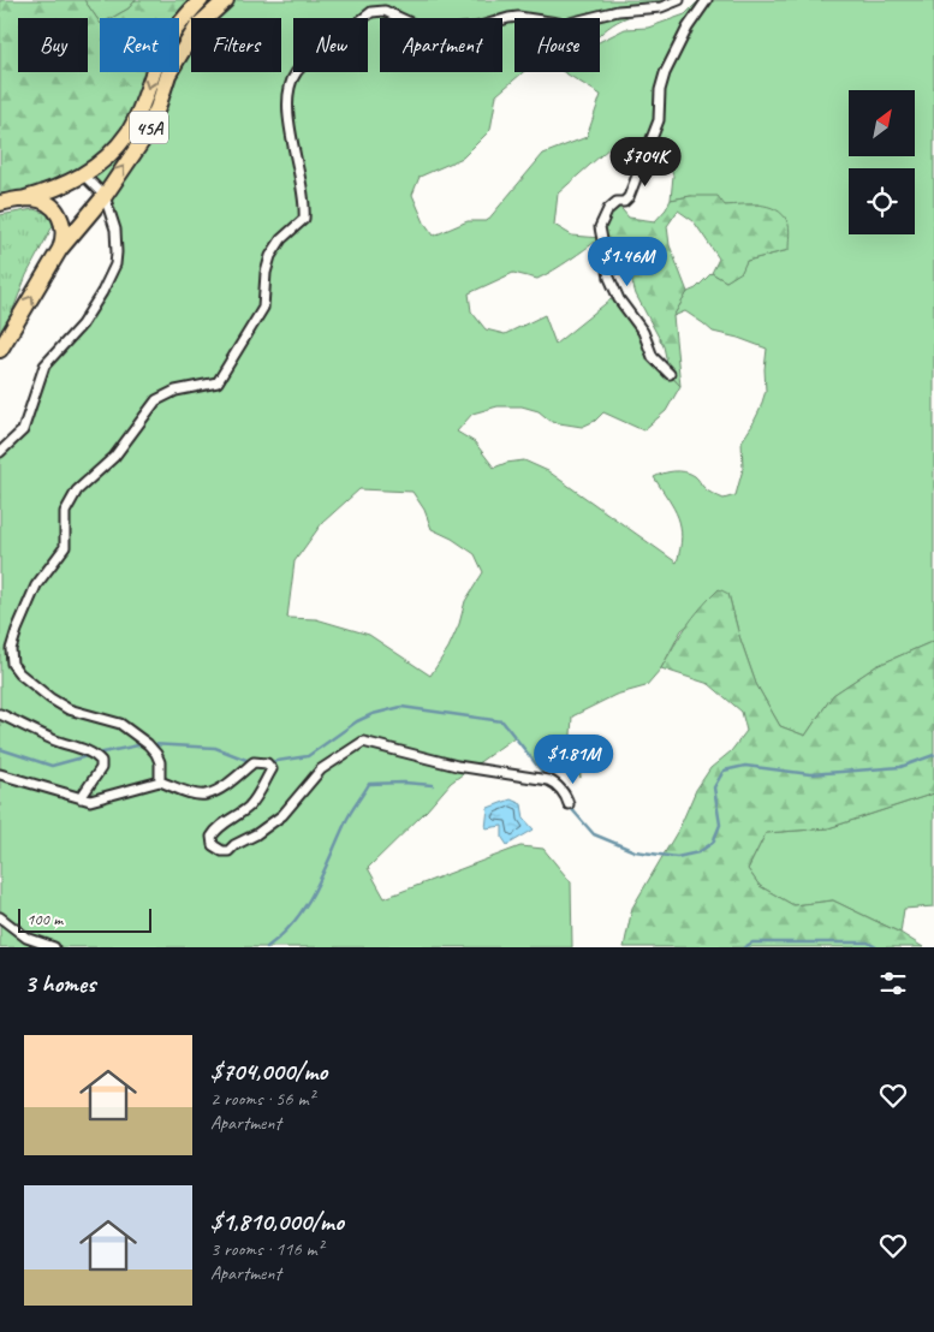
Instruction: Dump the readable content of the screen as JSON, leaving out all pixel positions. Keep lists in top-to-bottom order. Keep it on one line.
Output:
{"streets":{"highway":["45A"]},"scale_bar":"100 m","north":"top right","page":{"chip":["Buy","Rent","Filters","New","Apartment","House"],"price":["$704K","$1.46M","$1.81M"],"scale":"100 m","heading":"3 homes","list":[{"name":"$704,000/mo","note":"2 rooms · 56 m² · Apartment"},{"name":"$1,810,000/mo","note":"3 rooms · 116 m² · Apartment"}]}}
